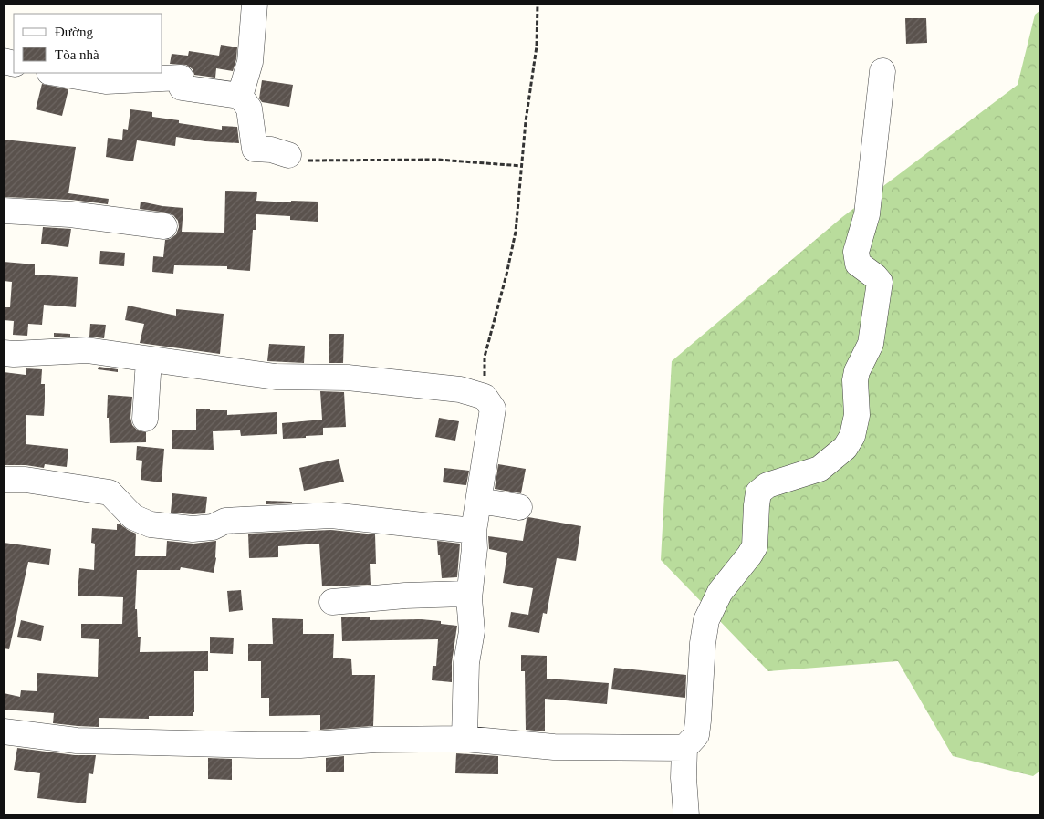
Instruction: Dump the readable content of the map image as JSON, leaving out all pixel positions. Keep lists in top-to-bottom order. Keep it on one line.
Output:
{"legend":["Đường","Tòa nhà"]}
